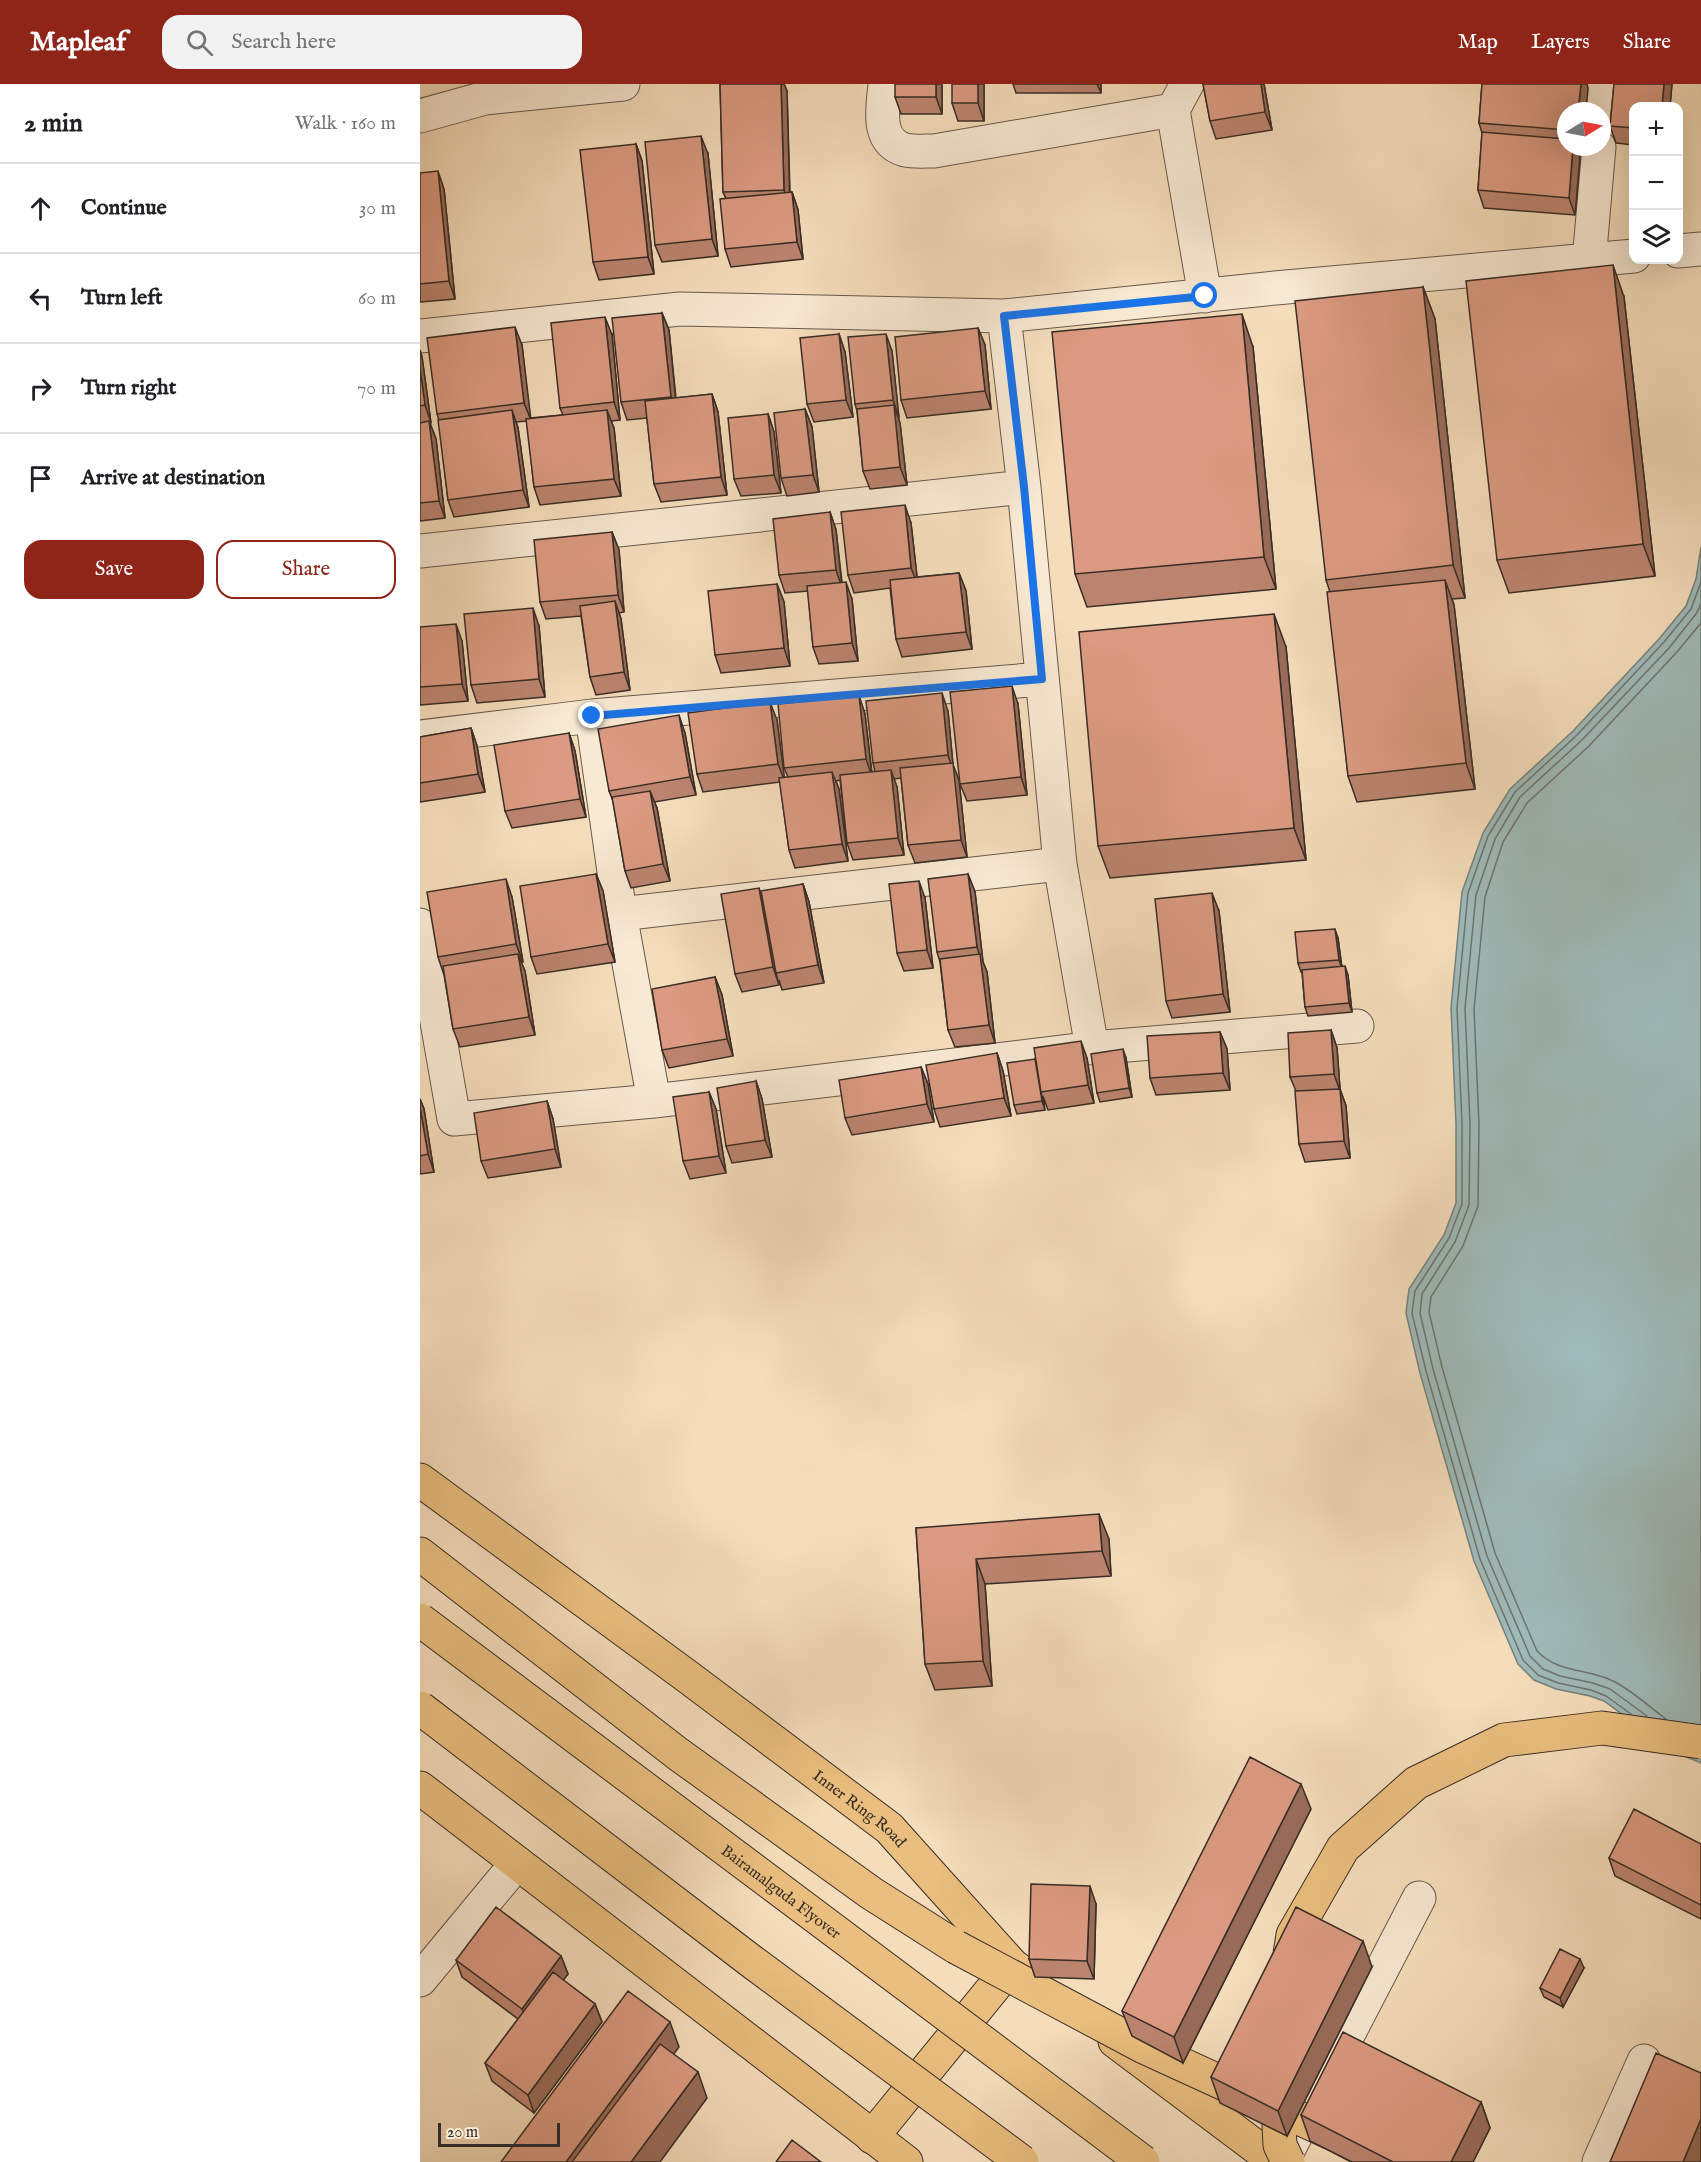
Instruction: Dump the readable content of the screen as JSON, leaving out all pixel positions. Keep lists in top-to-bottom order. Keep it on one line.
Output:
{"streets":{"main road":["Inner Ring Road","Bairamalguda Flyover"]},"scale_bar":"20 m","north":"right","page":{"header":"Mapleaf","search":"Search here","nav":["Map","Layers","Share"],"heading":["2 min","Walk · 160 m"],"map_buttons":["+","−"],"list":[["Continue","30 m"],["Turn left","60 m"],["Turn right","70 m"],"Arrive at destination"],"buttons":["Save","Share"],"scale":"20 m"}}
